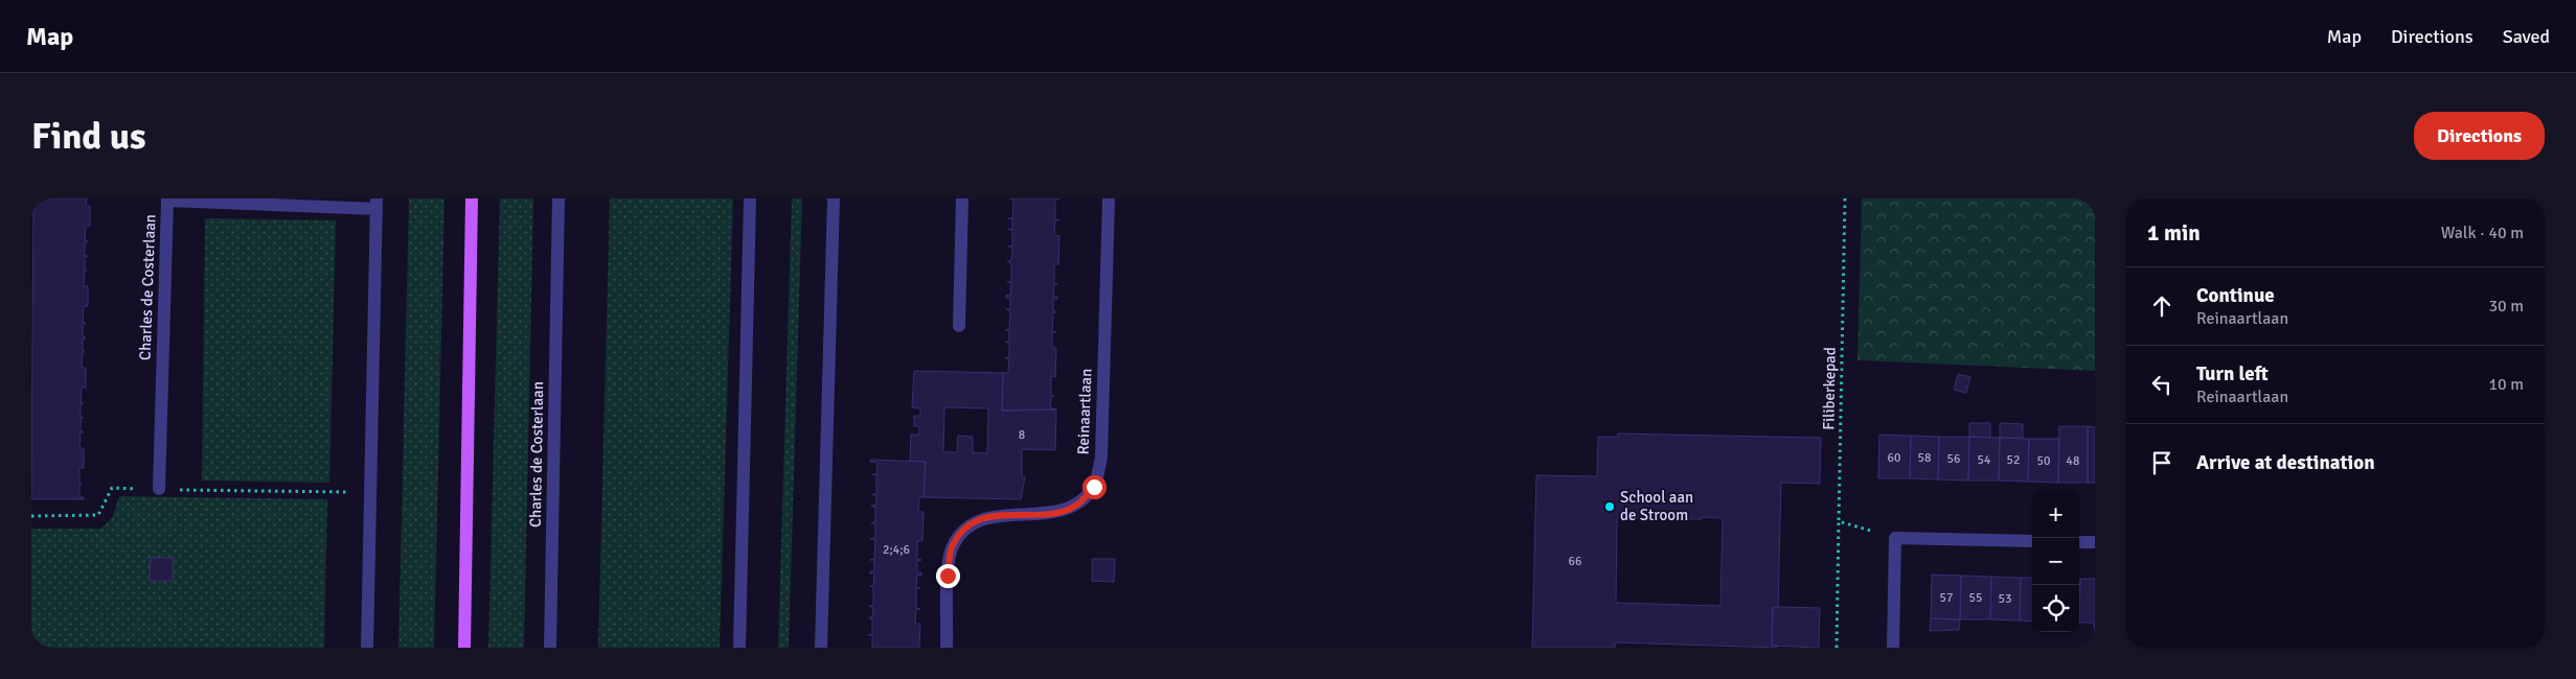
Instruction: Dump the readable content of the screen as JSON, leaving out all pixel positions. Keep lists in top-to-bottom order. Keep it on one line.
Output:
{"streets":{"street":["Charles de Costerlaan","Reinaartlaan"],"path":["Filiberkepad"]},"places":["School aan de Stroom"],"house_numbers":["8","60","58","56","54","52","50","48","2;4;6","66","57","55","53"],"page":{"header":"Map","nav":["Map","Directions","Saved"],"buttons":"Directions","title":"Find us","heading":["1 min","Walk · 40 m"],"list":[["Continue","Reinaartlaan","30 m"],["Turn left","Reinaartlaan","10 m"],"Arrive at destination"],"map_buttons":["+","−"]}}
